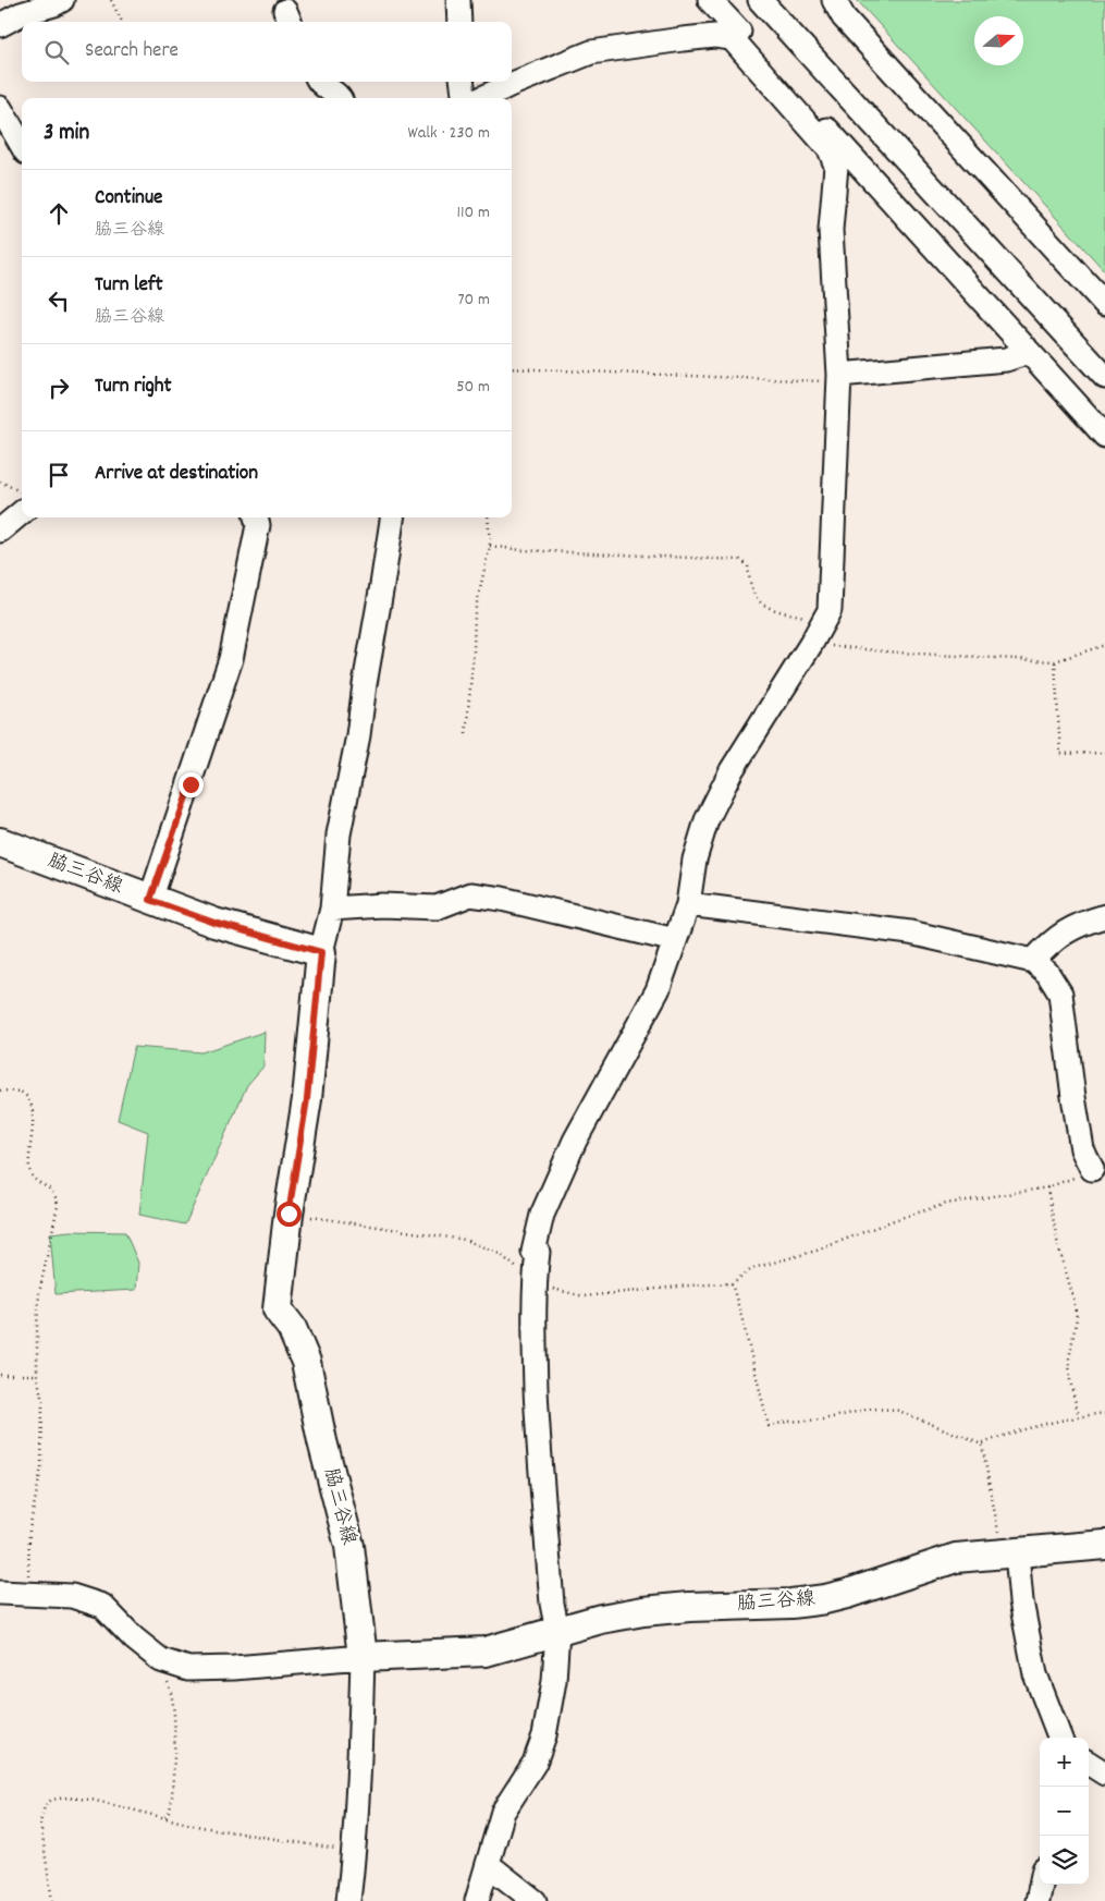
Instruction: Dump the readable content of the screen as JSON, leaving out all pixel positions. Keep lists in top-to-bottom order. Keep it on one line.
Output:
{"streets":{"main road":["脇三谷線"]},"north":"right","page":{"search":"Search here","heading":["3 min","Walk · 230 m"],"list":[["Continue","脇三谷線","110 m"],["Turn left","脇三谷線","70 m"],["Turn right","50 m"],"Arrive at destination"],"map_buttons":["+","−"]}}
